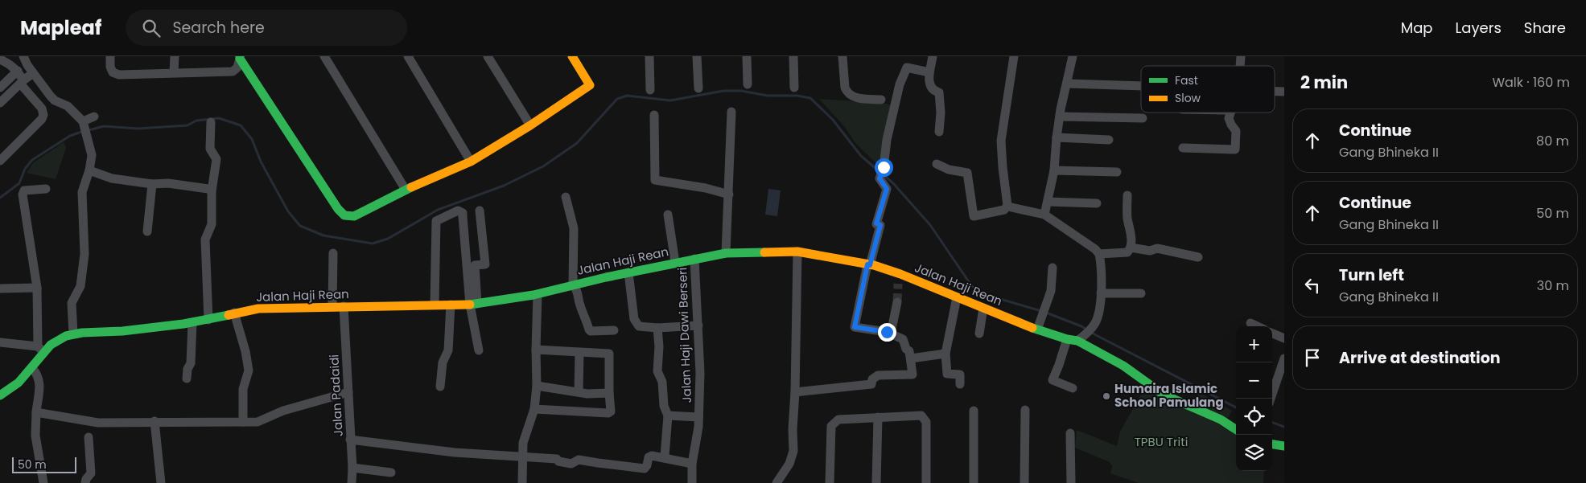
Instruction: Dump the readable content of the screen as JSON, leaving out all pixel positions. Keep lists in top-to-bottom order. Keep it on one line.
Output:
{"streets":{"street":["Jalan Haji Rean","Jalan Haji Dawi Berseri","Jalan Padaidi"]},"crossings":[["Jalan Haji Rean","Jalan Haji Dawi Berseri"],["Jalan Haji Rean","Jalan Padaidi"]],"parks":["TPBU Triti"],"places":["Humaira Islamic School Pamulang"],"legend":["Fast","Slow"],"scale_bar":"50 m","page":{"header":"Mapleaf","search":"Search here","nav":["Map","Layers","Share"],"heading":["2 min","Walk · 160 m"],"list":[["Continue","Gang Bhineka II","80 m"],["Continue","Gang Bhineka II","50 m"],["Turn left","Gang Bhineka II","30 m"],"Arrive at destination"],"map_buttons":["+","−"],"scale":"50 m"}}
